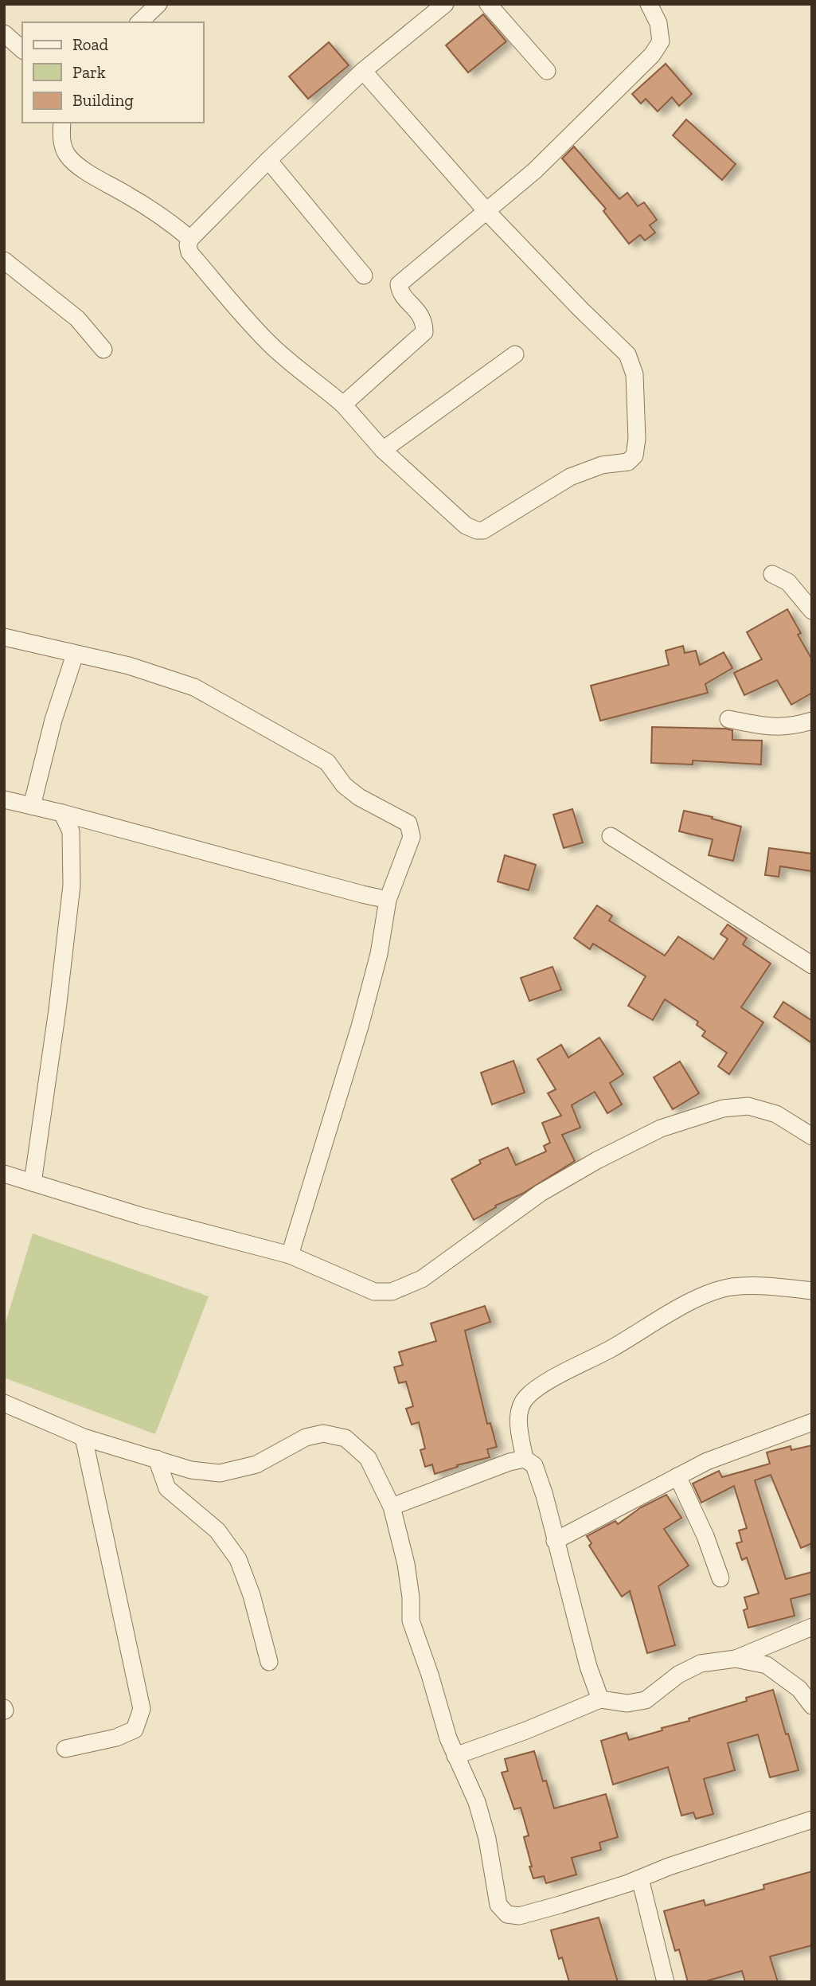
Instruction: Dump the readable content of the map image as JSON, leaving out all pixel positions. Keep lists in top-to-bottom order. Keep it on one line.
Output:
{"legend":["Road","Park","Building"]}
